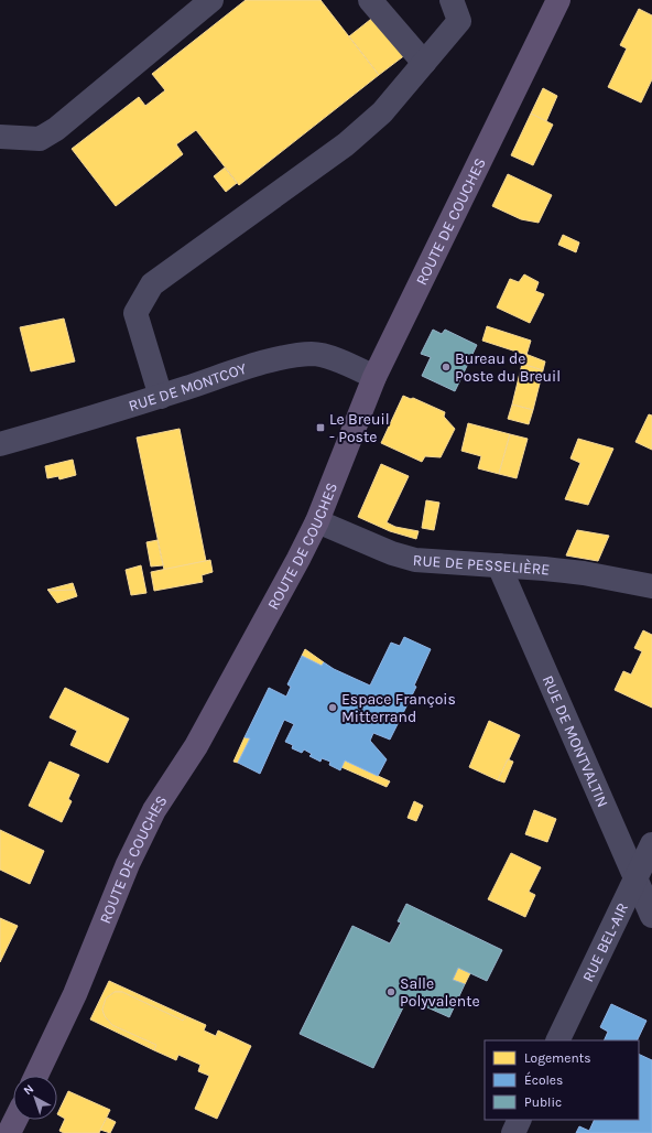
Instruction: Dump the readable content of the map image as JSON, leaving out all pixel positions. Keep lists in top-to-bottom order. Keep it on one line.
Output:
{"streets":{"main road":["ROUTE DE COUCHES"],"street":["RUE DE MONTCOY","RUE DE PESSELIÈRE","RUE DE MONTVALTIN","RUE BEL-AIR"]},"crossings":[["ROUTE DE COUCHES","RUE DE MONTCOY"],["ROUTE DE COUCHES","RUE DE PESSELIÈRE"],["RUE DE PESSELIÈRE","RUE DE MONTVALTIN"],["RUE DE MONTVALTIN","RUE BEL-AIR"]],"places":{"other":["Bureau de Poste du Breuil","Espace François Mitterrand","Salle Polyvalente"],"transit":["Le Breuil - Poste"]},"legend":["Logements","Écoles","Public"],"north":"top left"}
